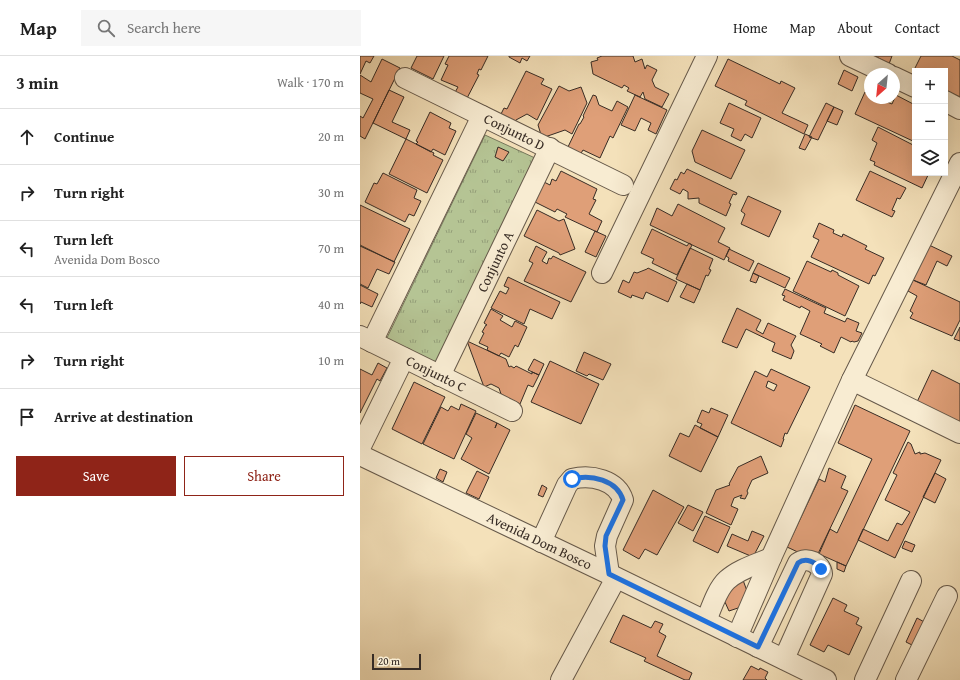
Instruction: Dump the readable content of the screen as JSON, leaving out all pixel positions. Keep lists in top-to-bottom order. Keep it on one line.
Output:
{"streets":{"street":["Conjunto D","Conjunto A","Conjunto C","Avenida Dom Bosco"]},"crossings":[["Conjunto D","Conjunto A"],["Conjunto A","Conjunto C"]],"scale_bar":"20 m","north":"bottom left","page":{"header":"Map","search":"Search here","nav":["Home","Map","About","Contact"],"heading":["3 min","Walk · 170 m"],"map_buttons":["+","−"],"list":[["Continue","20 m"],["Turn right","30 m"],["Turn left","Avenida Dom Bosco","70 m"],["Turn left","40 m"],["Turn right","10 m"],"Arrive at destination"],"buttons":["Save","Share"],"scale":"20 m"}}
